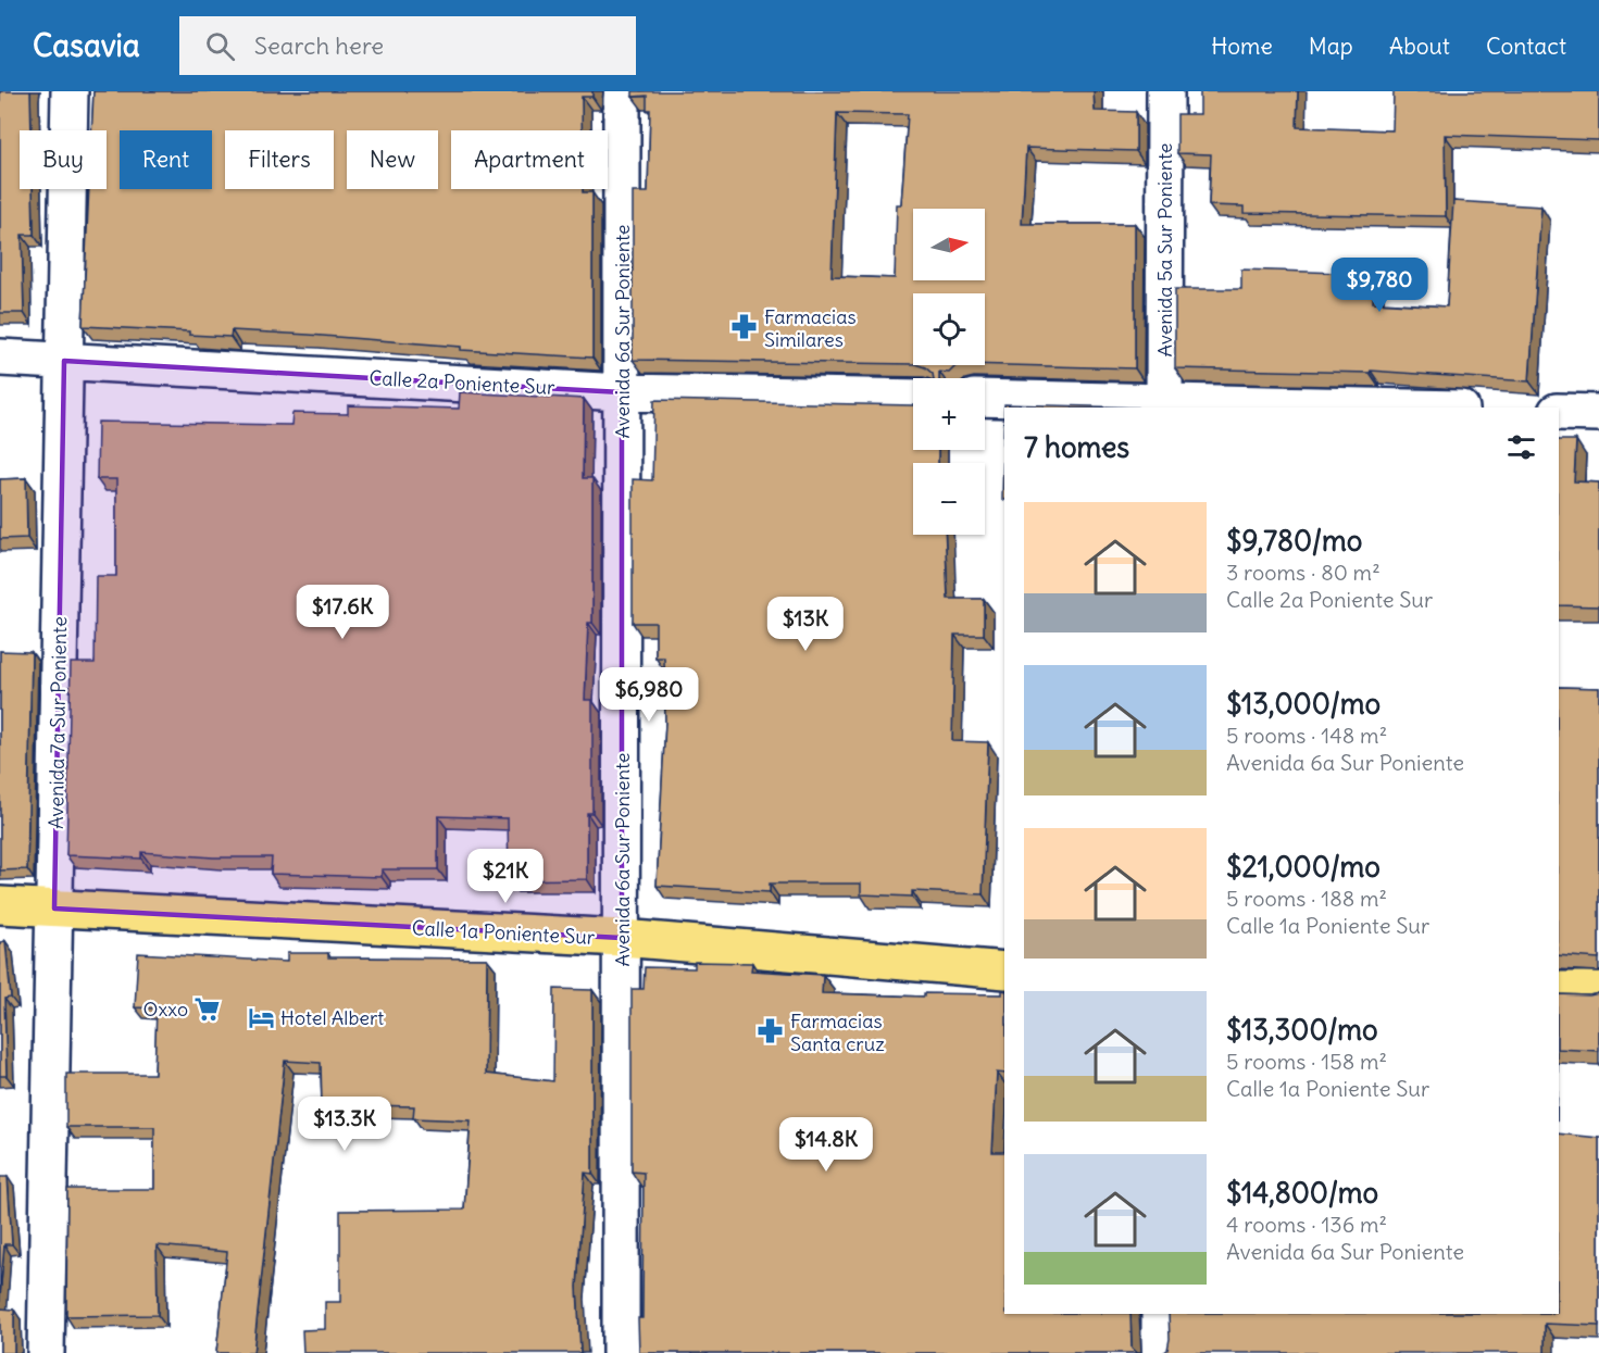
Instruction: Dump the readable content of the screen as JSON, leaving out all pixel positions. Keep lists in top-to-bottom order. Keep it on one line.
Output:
{"streets":{"main road":["Calle 1a Poniente Sur"],"street":["Avenida 5a Sur Poniente","Avenida 6a Sur Poniente","Calle 2a Poniente Sur","Avenida 7a Sur Poniente"]},"crossings":[["Avenida 6a Sur Poniente","Calle 2a Poniente Sur"],["Avenida 6a Sur Poniente","Calle 1a Poniente Sur"],["Calle 2a Poniente Sur","Avenida 7a Sur Poniente"],["Avenida 7a Sur Poniente","Calle 1a Poniente Sur"]],"places":{"pharmacy":["Farmacias Similares","Farmacias Santa cruz"],"supermarket":["Oxxo"],"hotel":["Hotel Albert"]},"north":"right","page":{"header":"Casavia","search":"Search here","nav":["Home","Map","About","Contact"],"chip":["Buy","Rent","Filters","New","Apartment"],"map_buttons":["+","−"],"price":["$9,780","$17.6K","$13K","$6,980","$21K","$13.3K","$14.8K"],"heading":"7 homes","list":[{"name":"$9,780/mo","note":"3 rooms · 80 m² · Calle 2a Poniente Sur"},{"name":"$13,000/mo","note":"5 rooms · 148 m² · Avenida 6a Sur Poniente"},{"name":"$21,000/mo","note":"5 rooms · 188 m² · Calle 1a Poniente Sur"},{"name":"$13,300/mo","note":"5 rooms · 158 m² · Calle 1a Poniente Sur"},{"name":"$14,800/mo","note":"4 rooms · 136 m² · Avenida 6a Sur Poniente"}]}}
